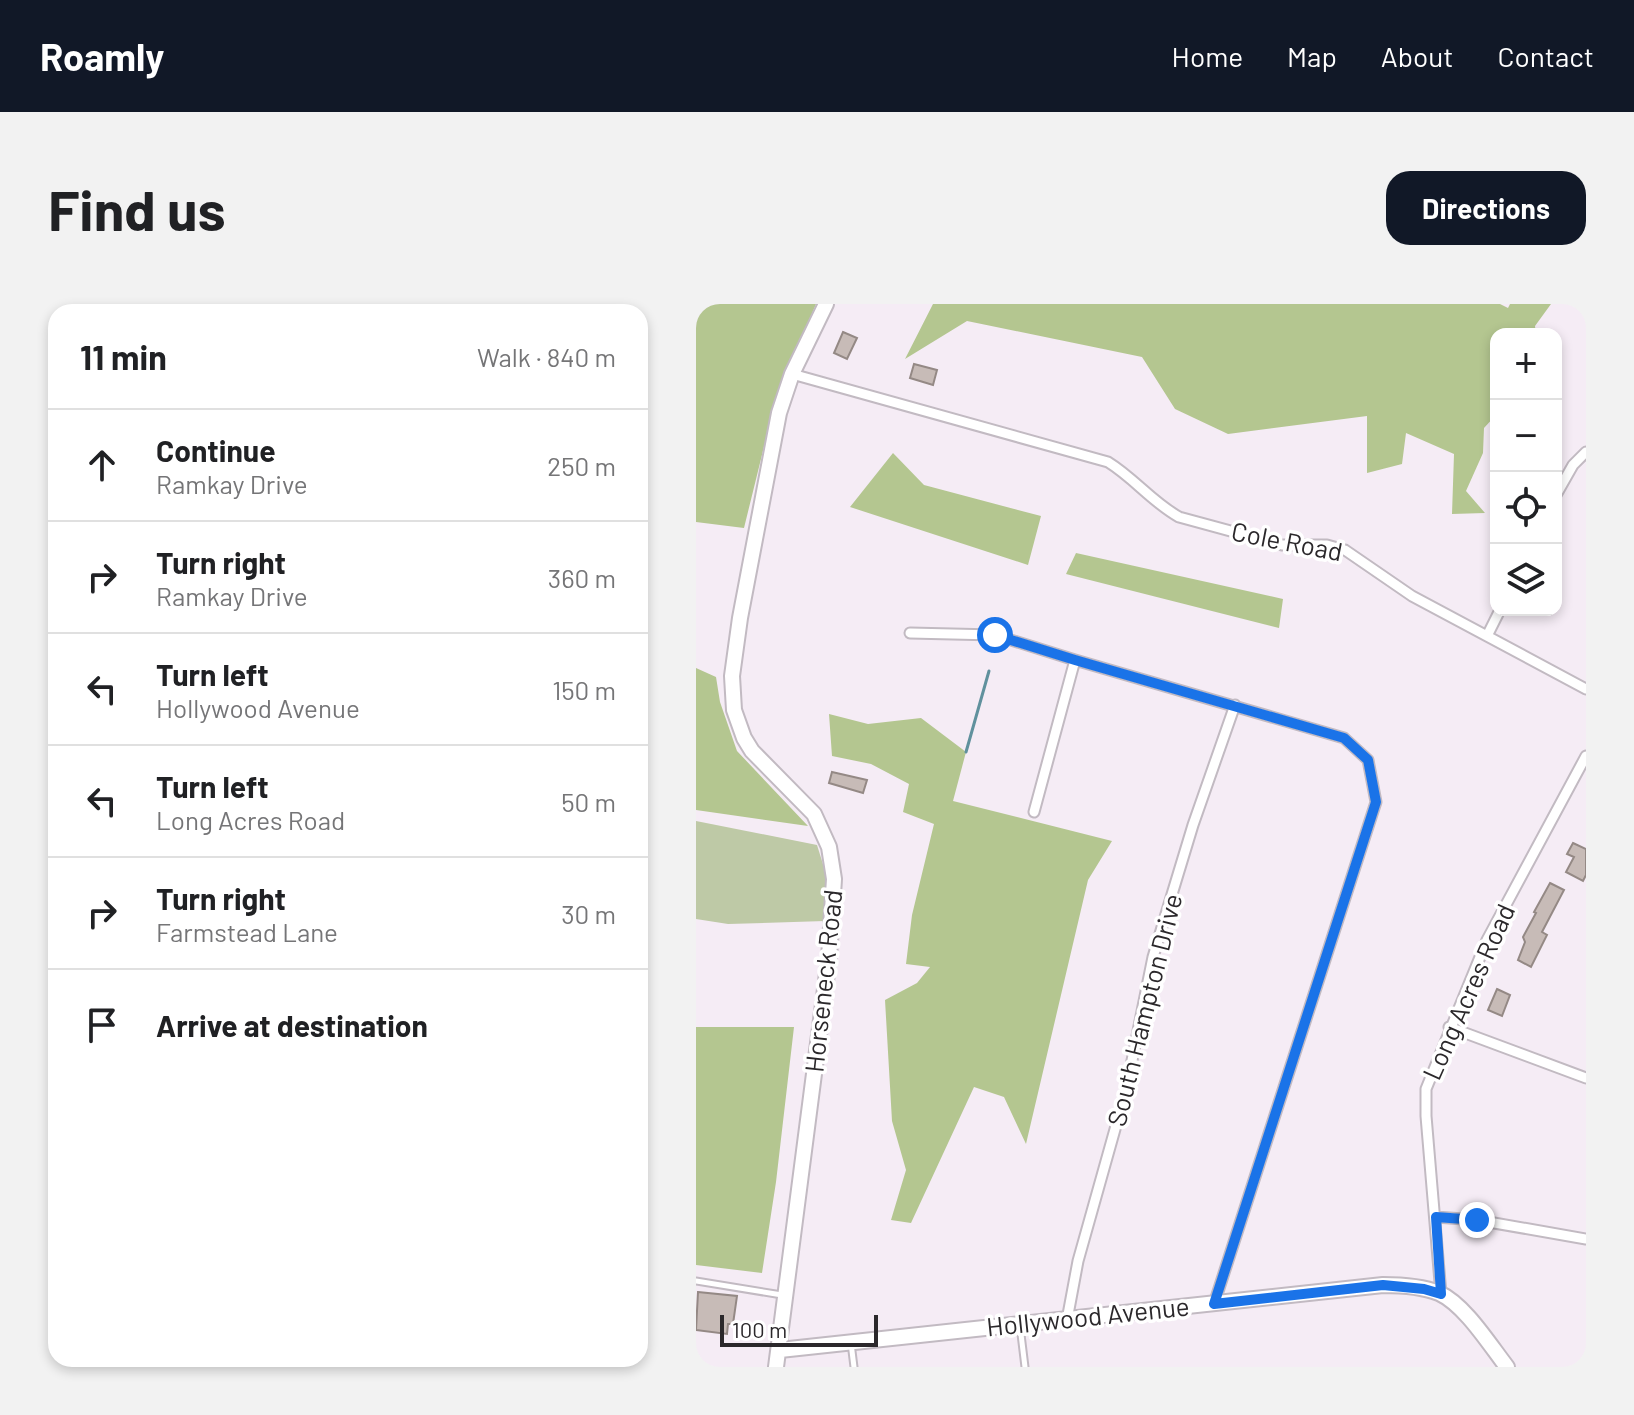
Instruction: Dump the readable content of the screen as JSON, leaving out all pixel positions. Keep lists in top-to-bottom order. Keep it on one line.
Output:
{"streets":{"street":["Cole Road","Horseneck Road","Long Acres Road","South Hampton Drive","Hollywood Avenue"]},"crossings":[["Cole Road","Horseneck Road"],["Horseneck Road","Hollywood Avenue"],["Long Acres Road","Hollywood Avenue"],["South Hampton Drive","Hollywood Avenue"]],"scale_bar":"100 m","page":{"header":"Roamly","nav":["Home","Map","About","Contact"],"buttons":"Directions","title":"Find us","heading":["11 min","Walk · 840 m"],"map_buttons":["+","−"],"list":[["Continue","Ramkay Drive","250 m"],["Turn right","Ramkay Drive","360 m"],["Turn left","Hollywood Avenue","150 m"],["Turn left","Long Acres Road","50 m"],["Turn right","Farmstead Lane","30 m"],"Arrive at destination"],"scale":"100 m"}}
